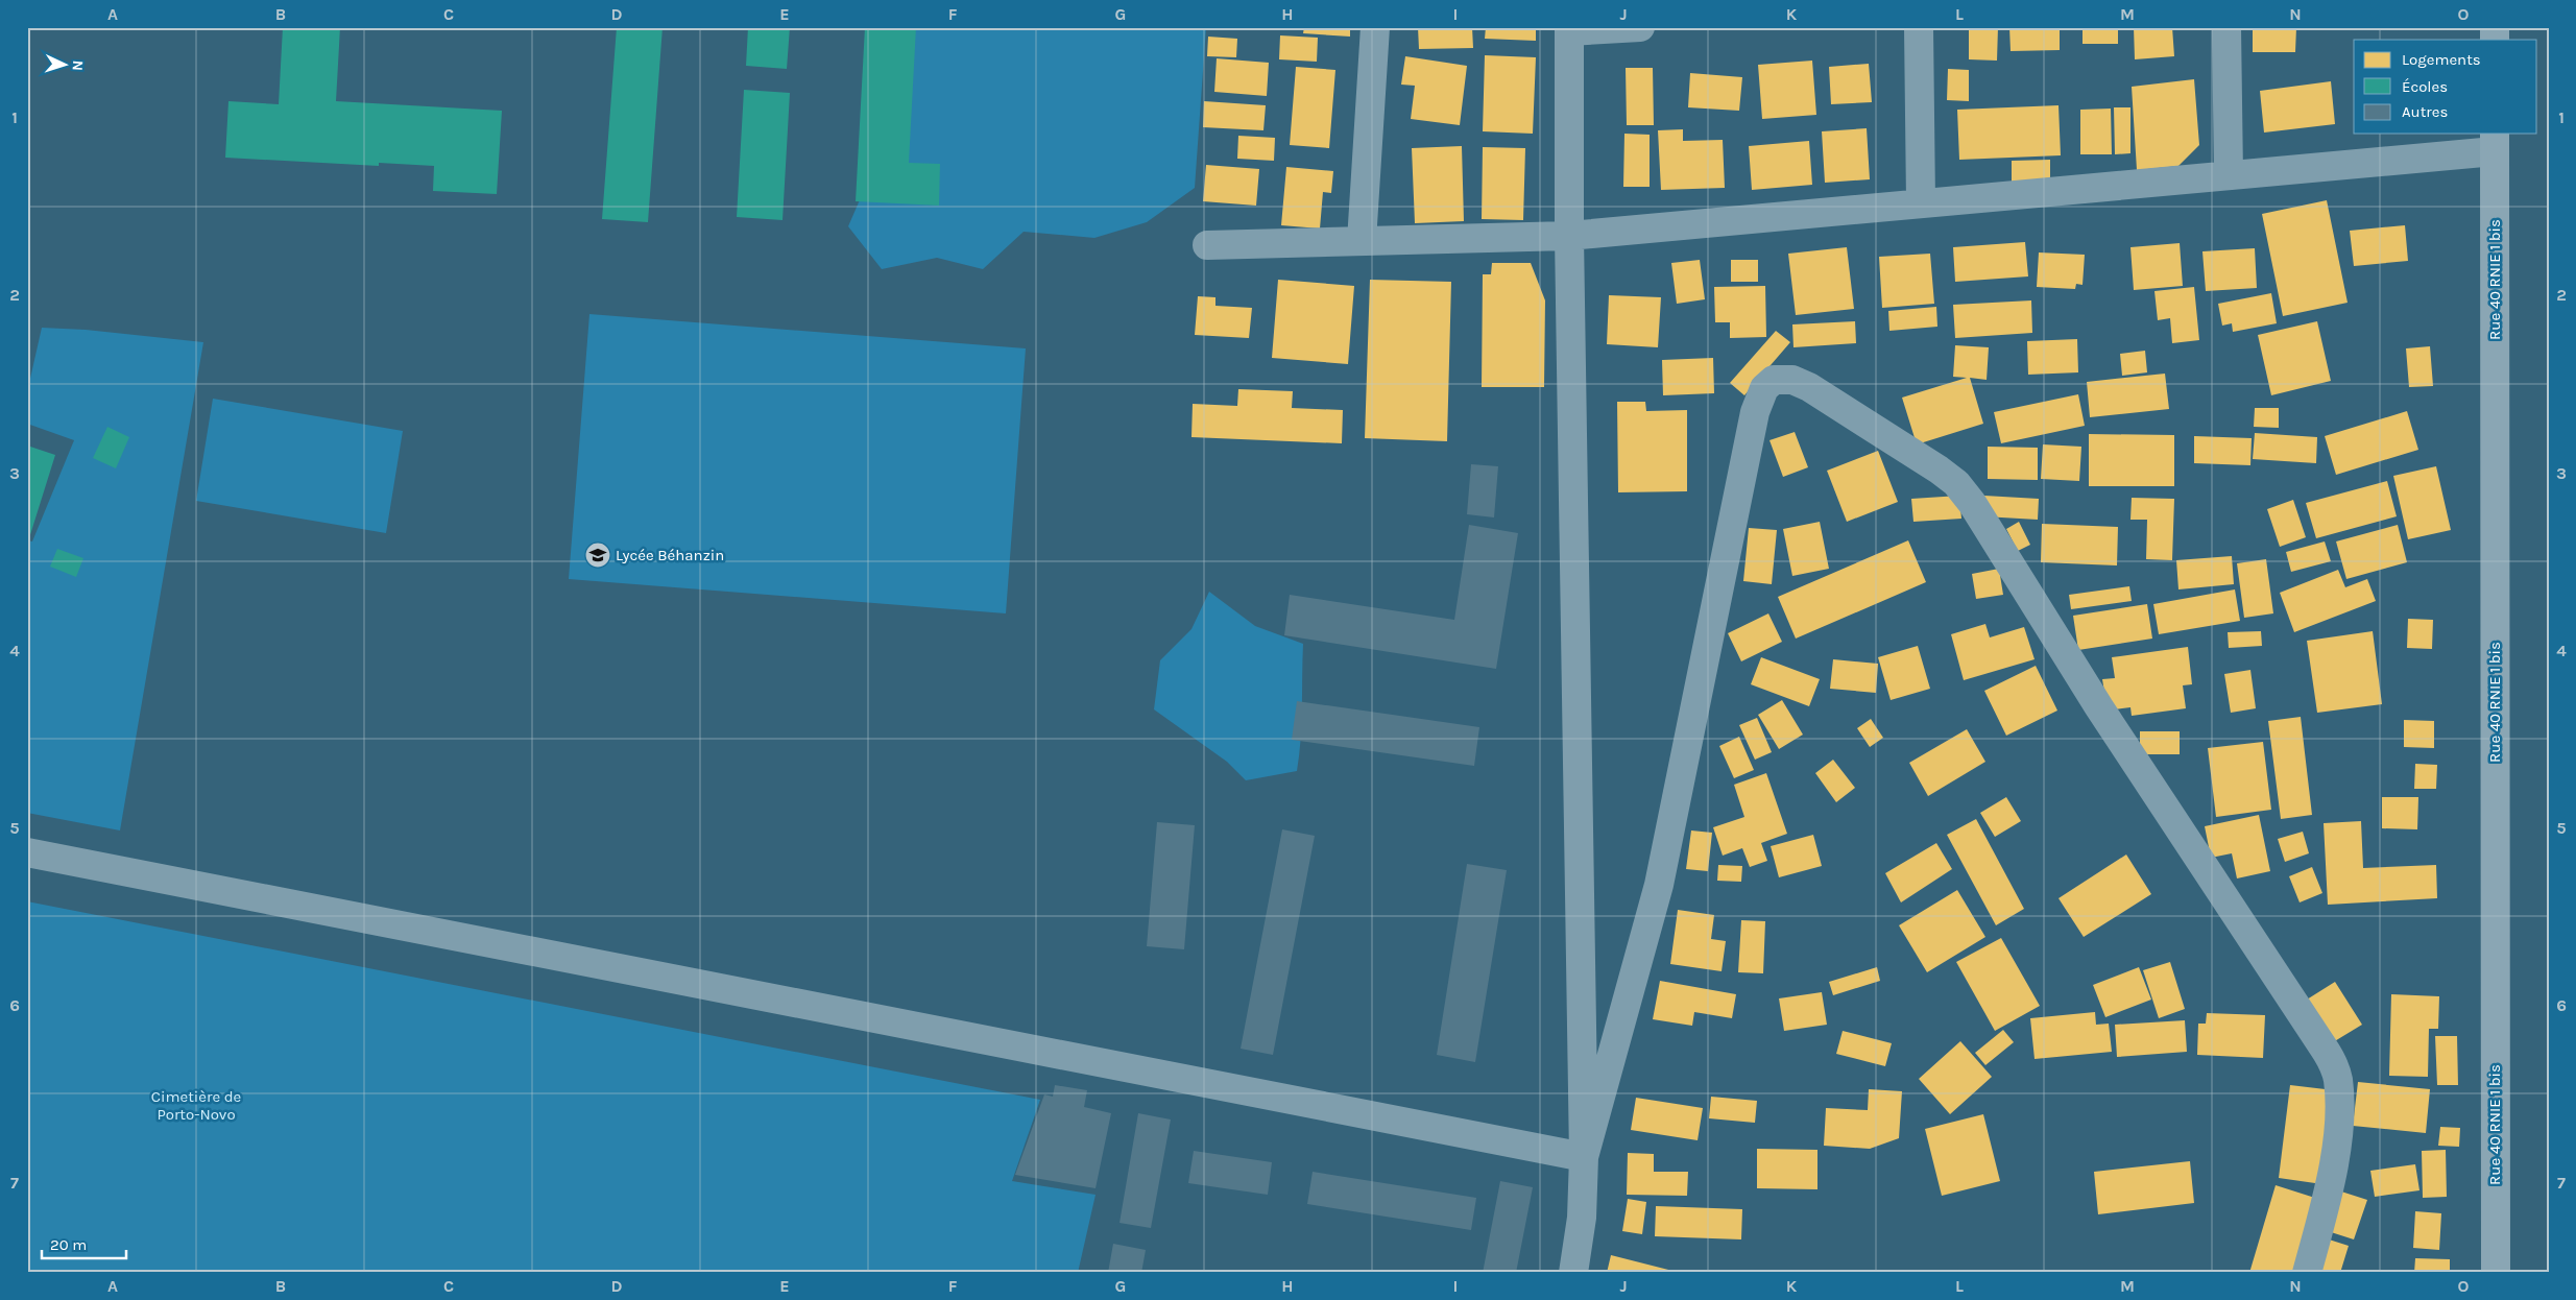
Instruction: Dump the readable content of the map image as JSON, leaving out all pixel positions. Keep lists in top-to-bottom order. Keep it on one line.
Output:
{"streets":{"main road":["Rue 40 RNIE 1 bis"]},"parks":["Cimetière de Porto-Novo"],"places":{"school or university":["Lycée Béhanzin"]},"legend":["Logements","Écoles","Autres"],"scale_bar":"20 m","north":"right","grid":{"columns":["A","B","C","D","E","F","G","H","I","J","K","L","M","N","O"],"rows":["1","2","3","4","5","6","7"]}}
